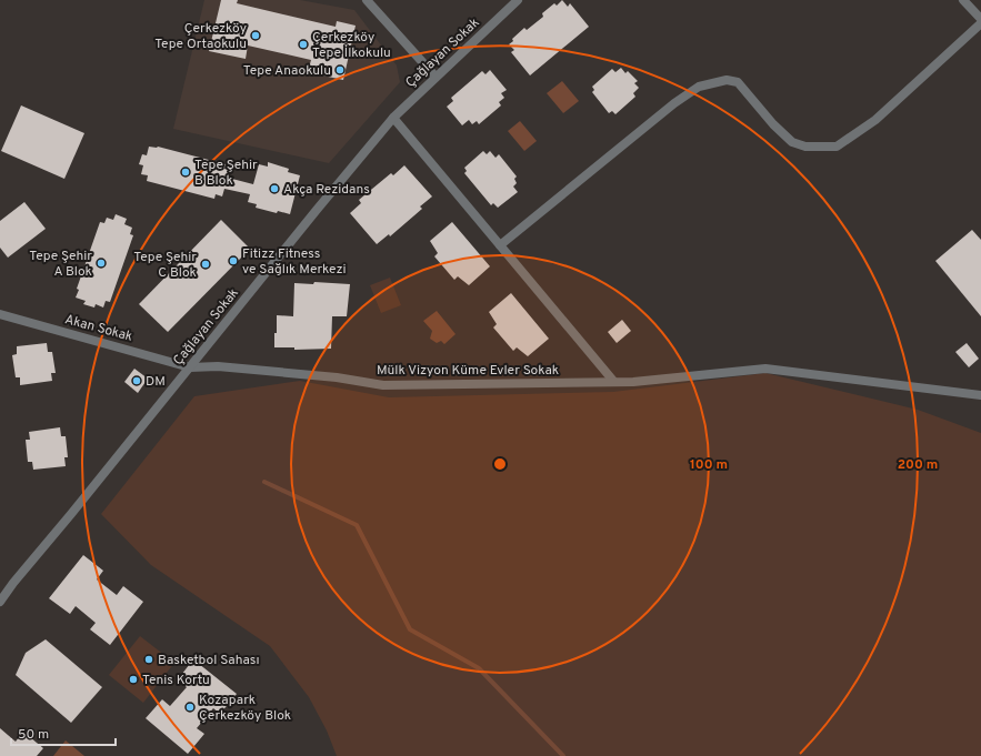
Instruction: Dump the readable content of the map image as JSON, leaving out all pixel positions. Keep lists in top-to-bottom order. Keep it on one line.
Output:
{"streets":{"street":["Çağlayan Sokak","Akan Sokak","Mülk Vizyon Küme Evler Sokak"]},"crossings":[["Çağlayan Sokak","Akan Sokak"],["Çağlayan Sokak","Mülk Vizyon Küme Evler Sokak"],["Akan Sokak","Mülk Vizyon Küme Evler Sokak"]],"places":["Çerkezköy Tepe Ortaokulu","Çerkezköy Tepe İlkokulu","Tepe Anaokulu","Tepe Şehir B Blok","Akça Rezidans","Fitizz Fitness ve Sağlık Merkezi","Tepe Şehir A Blok","Tepe Şehir C Blok","DM","Basketbol Sahası","Tenis Kortu","Kozapark Çerkezköy Blok"],"scale_bar":"50 m","rings":["100 m","200 m"]}
